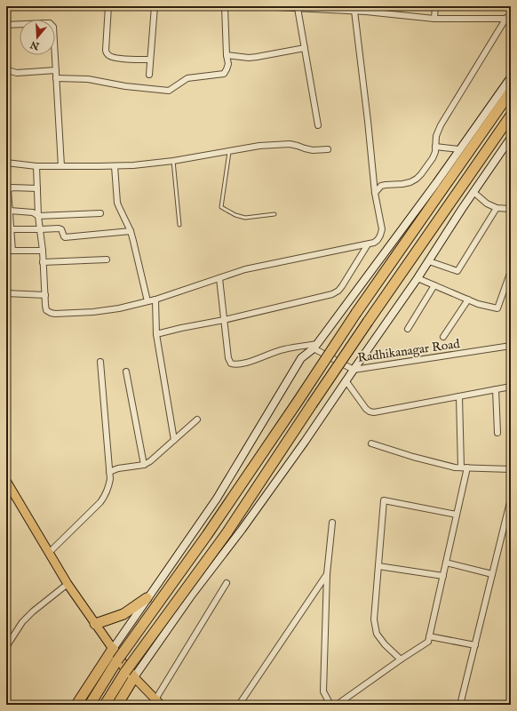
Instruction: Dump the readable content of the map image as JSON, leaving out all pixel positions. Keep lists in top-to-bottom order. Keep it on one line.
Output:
{"streets":{"street":["Radhikanagar Road"]},"north":"bottom"}
